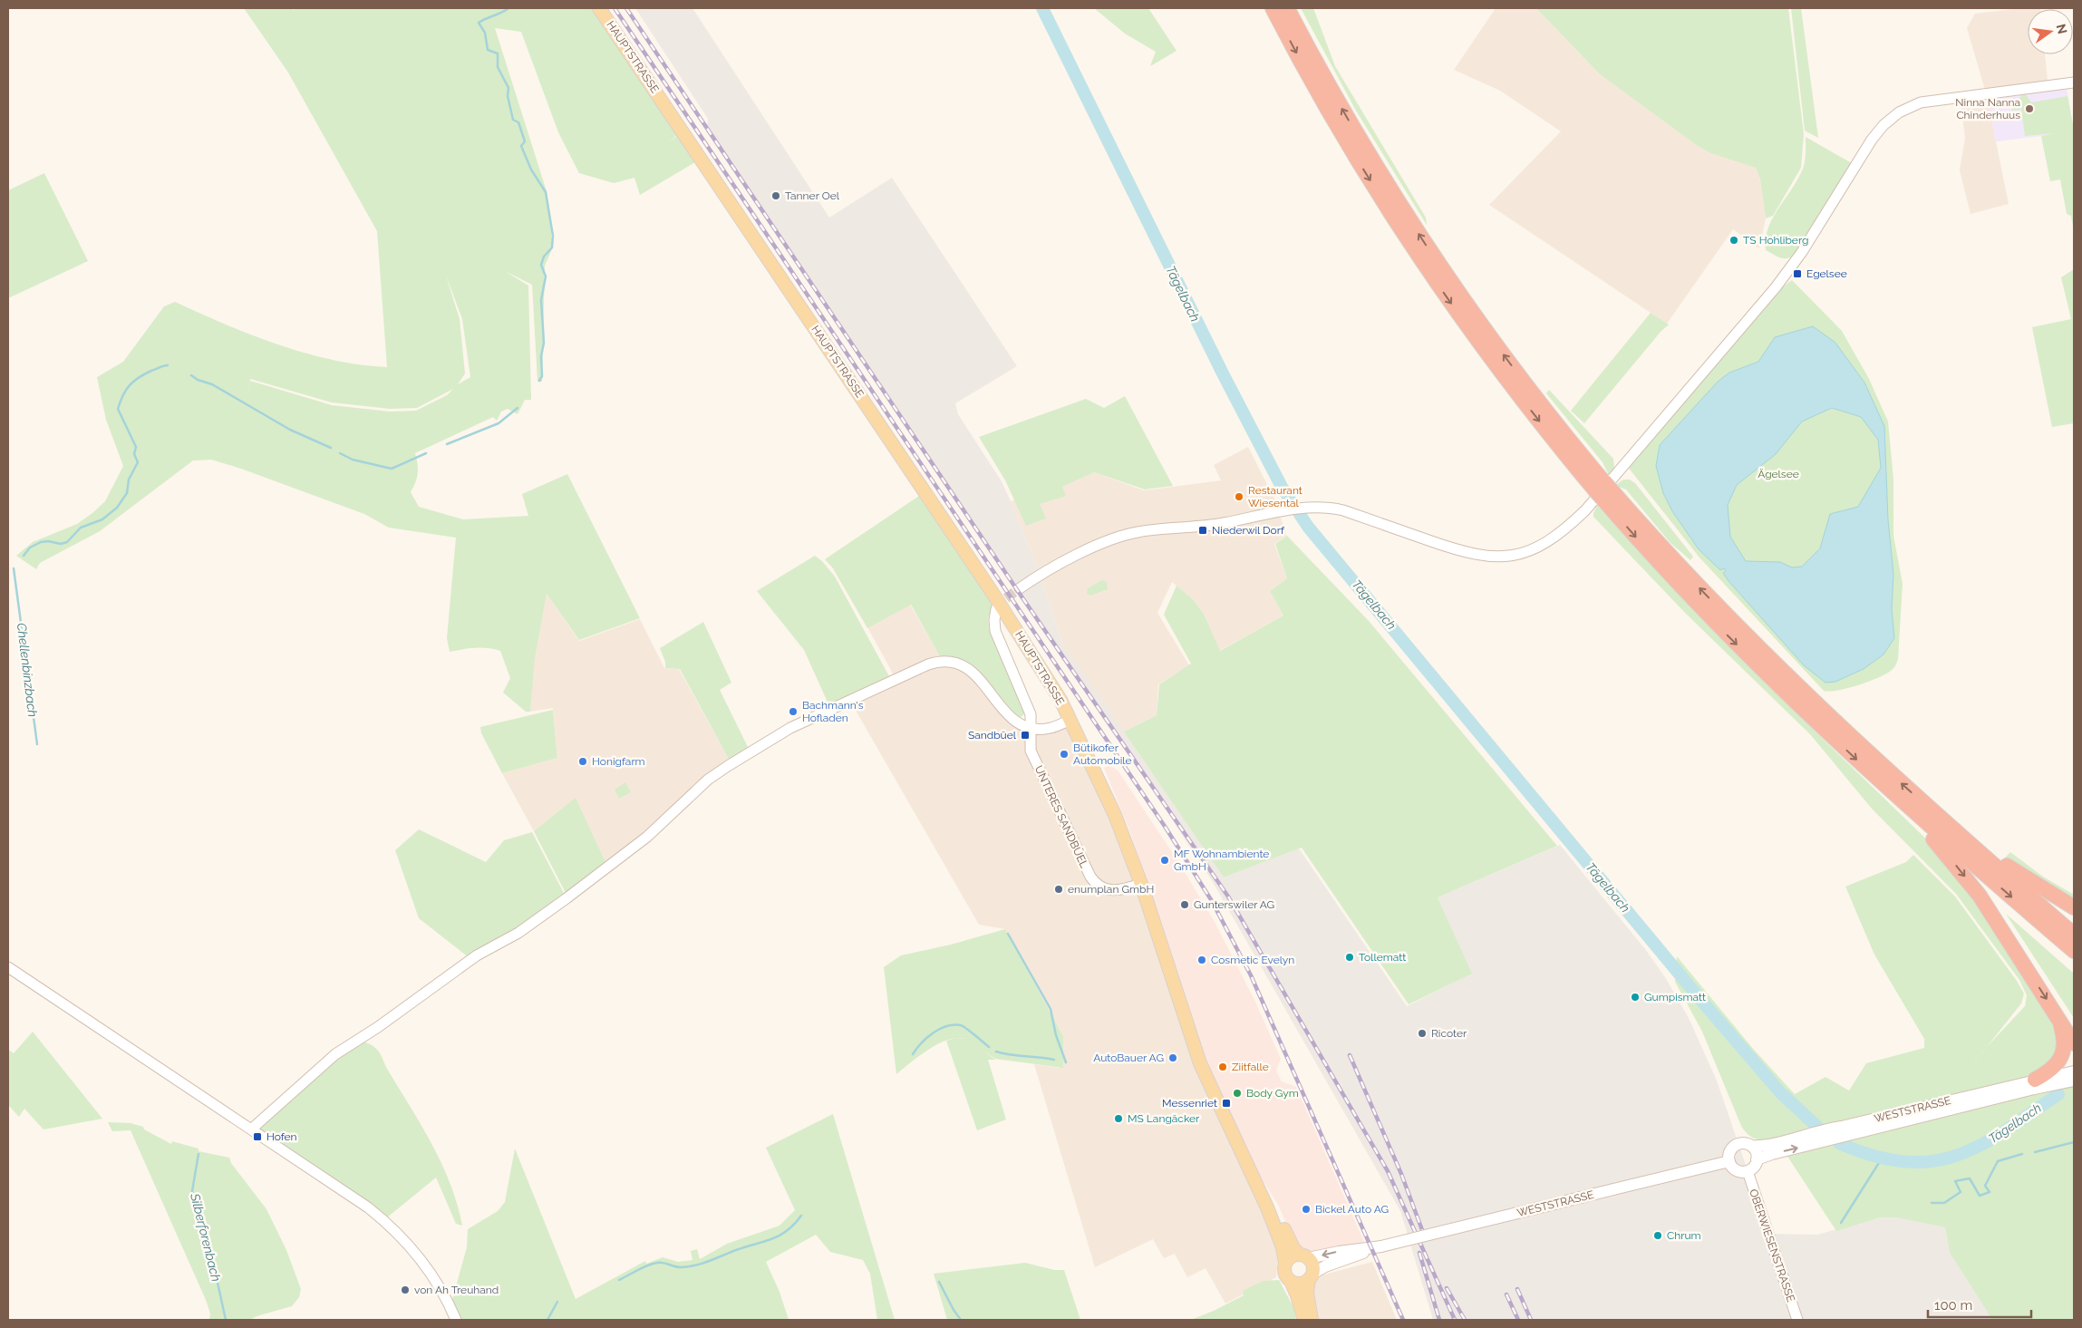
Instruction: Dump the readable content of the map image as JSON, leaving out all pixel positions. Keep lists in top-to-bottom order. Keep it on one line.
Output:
{"streets":{"main road":["HAUPTSTRASSE","WESTSTRASSE"],"street":["UNTERES SANDBÜEL","OBERWIESENSTRASSE"]},"crossings":[["WESTSTRASSE","OBERWIESENSTRASSE"]],"water":["Tägelbach","Chellenbinzbach","Silberforenbach"],"parks":["Ägelsee"],"places":{"other":["Ninna Nanna Chinderhuus","Tanner Oel","TS Hohliberg","Restaurant Wiesental","Bachmann's Hofladen","Bütikofer Automobile","Honigfarm","MF Wohnambiente GmbH","enumplan GmbH","Gunterswiler AG","Tollematt","Cosmetic Evelyn","Gumpismatt","Ricoter","AutoBauer AG","Ziitfalle","Body Gym","MS Langäcker","Bickel Auto AG","Chrum","von Ah Treuhand"],"transit":["Egelsee","Niederwil Dorf","Sandbüel","Messenriet","Hofen"]},"scale_bar":"100 m","north":"right"}
